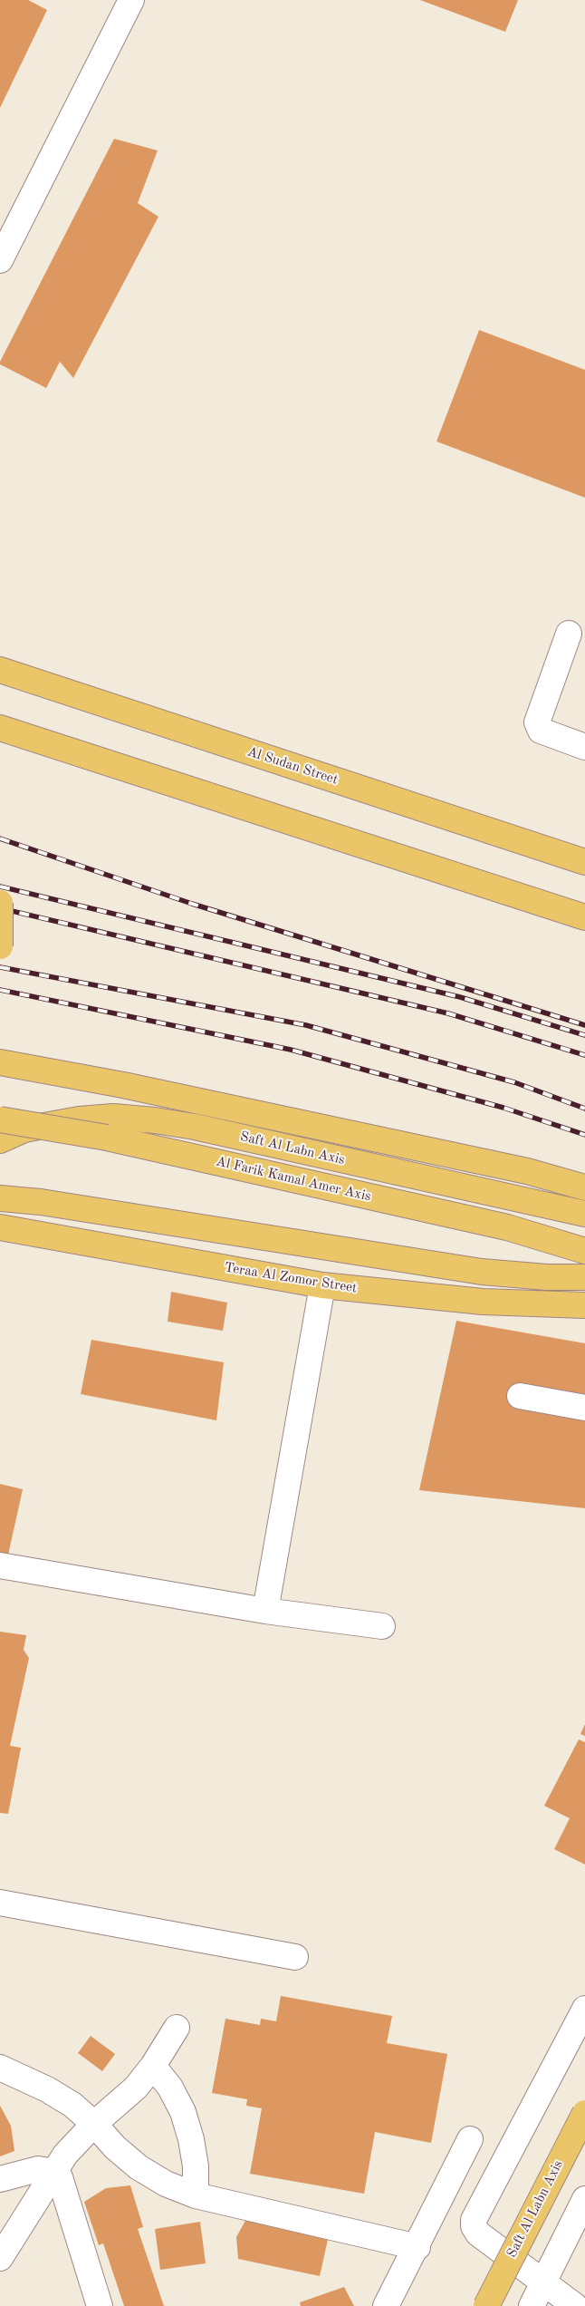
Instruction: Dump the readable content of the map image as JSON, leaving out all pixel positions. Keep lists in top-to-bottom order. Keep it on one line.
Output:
{"streets":{"main road":["Al Sudan Street","Saft Al Labn Axis","Al Farik Kamal Amer Axis","Teraa Al Zomor Street"]}}
